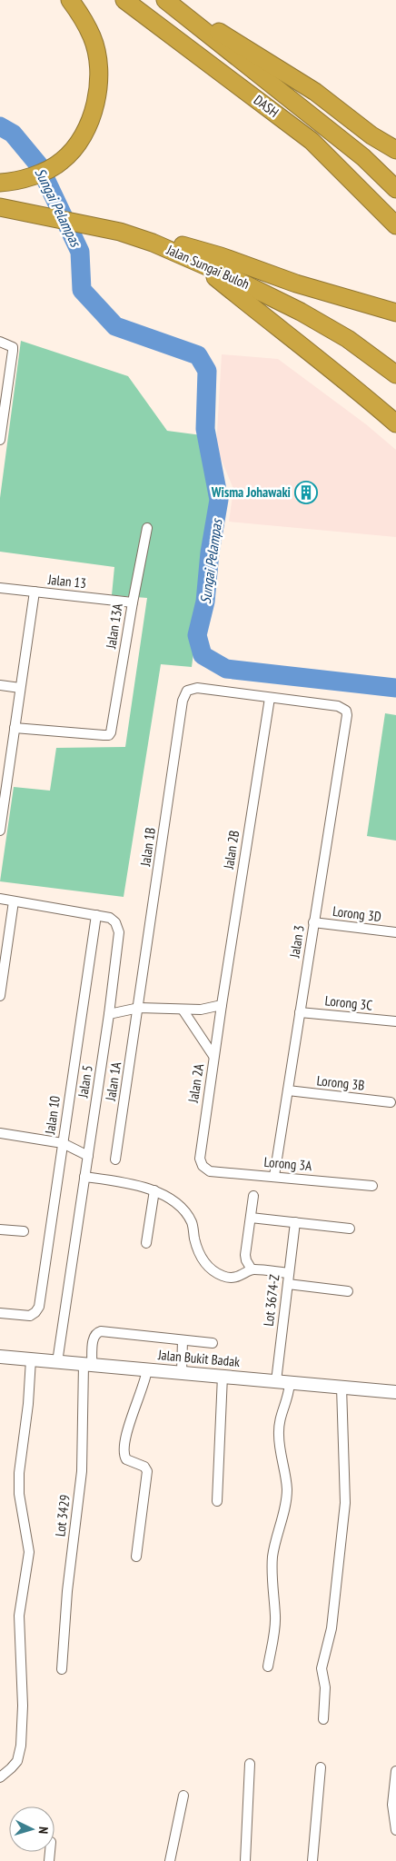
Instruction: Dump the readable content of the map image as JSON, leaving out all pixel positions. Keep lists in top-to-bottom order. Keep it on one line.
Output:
{"streets":{"highway":["DASH","Jalan Sungai Buloh"],"main road":["Jalan Bukit Badak"],"street":["Jalan 13","Jalan 13A","Jalan 1B","Jalan 2B","Lorong 3D","Jalan 3","Lorong 3C","Jalan 5","Jalan 1A","Jalan 2A","Lorong 3B","Jalan 10","Lorong 3A","Lot 3674-Z","Lot 3429"]},"crossings":[["Jalan 13","Jalan 13A"],["Jalan 1B","Jalan 2B"],["Jalan 1B","Jalan 3"],["Jalan 1B","Jalan 1A"],["Jalan 2B","Jalan 3"],["Jalan 2B","Jalan 2A"],["Lorong 3D","Jalan 3"],["Jalan 3","Lorong 3C"],["Jalan 3","Lorong 3B"],["Jalan 3","Lorong 3A"],["Jalan 5","Jalan 10"],["Jalan 5","Jalan Bukit Badak"],["Jalan 2A","Lorong 3A"],["Lot 3674-Z","Jalan Bukit Badak"],["Jalan Bukit Badak","Lot 3429"]],"water":["Sungai Pelampas"],"places":{"building":["Wisma Johawaki"]},"north":"right"}
